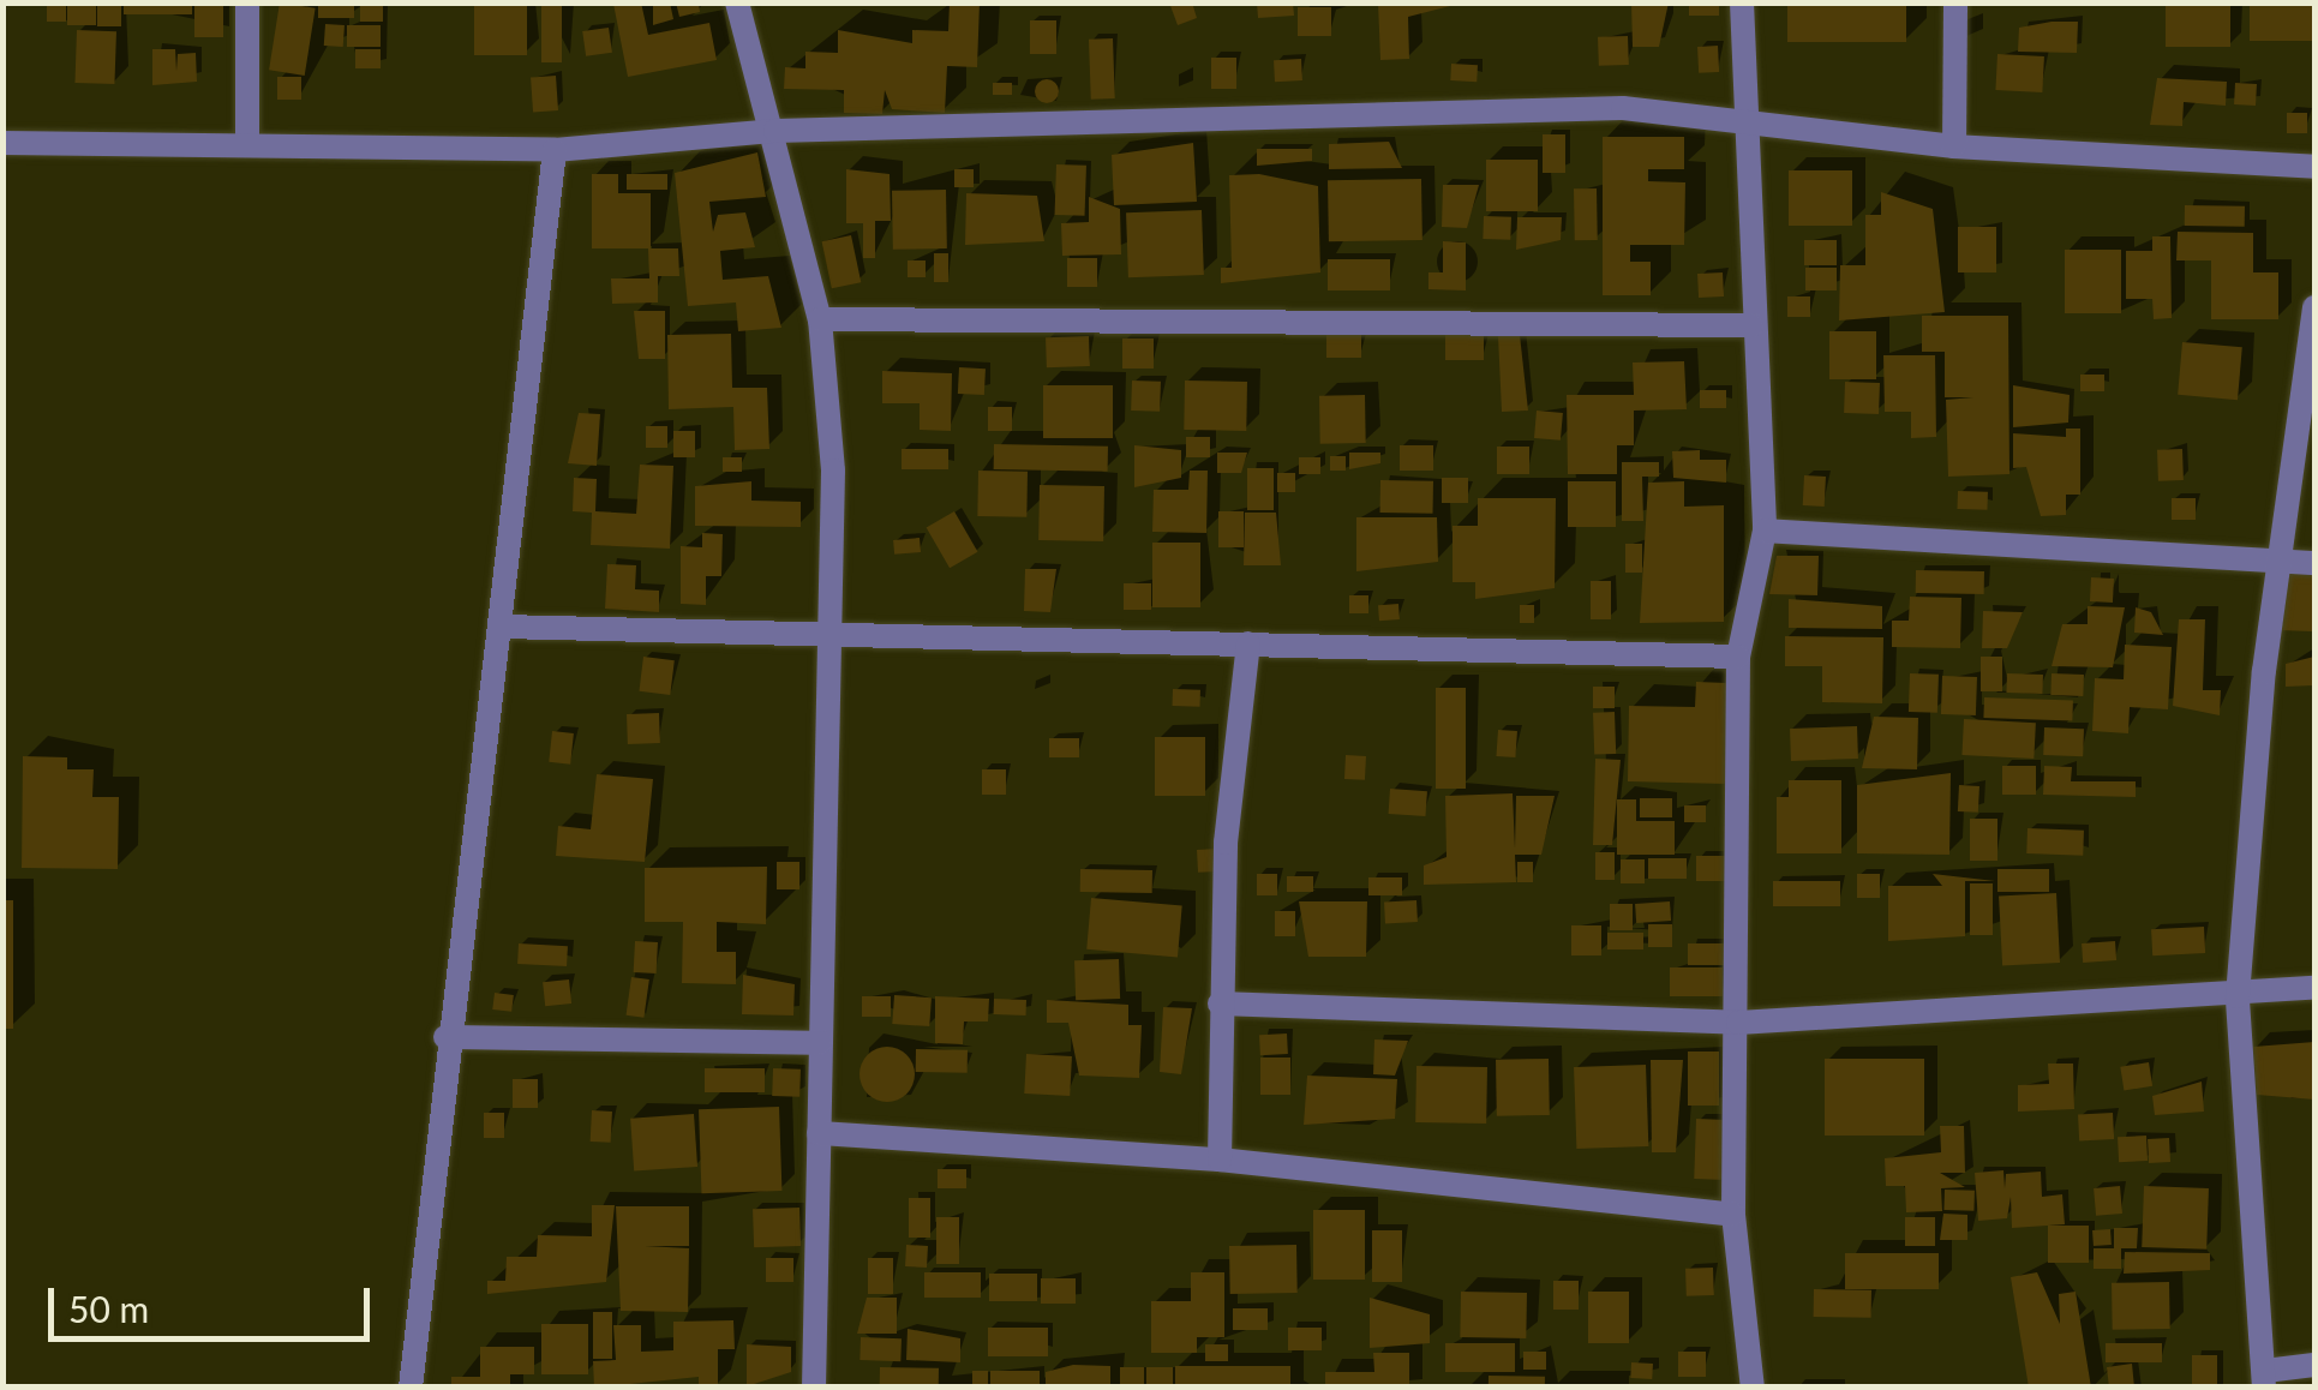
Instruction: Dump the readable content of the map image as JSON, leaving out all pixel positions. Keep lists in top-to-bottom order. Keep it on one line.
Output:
{"scale_bar":"50 m"}
